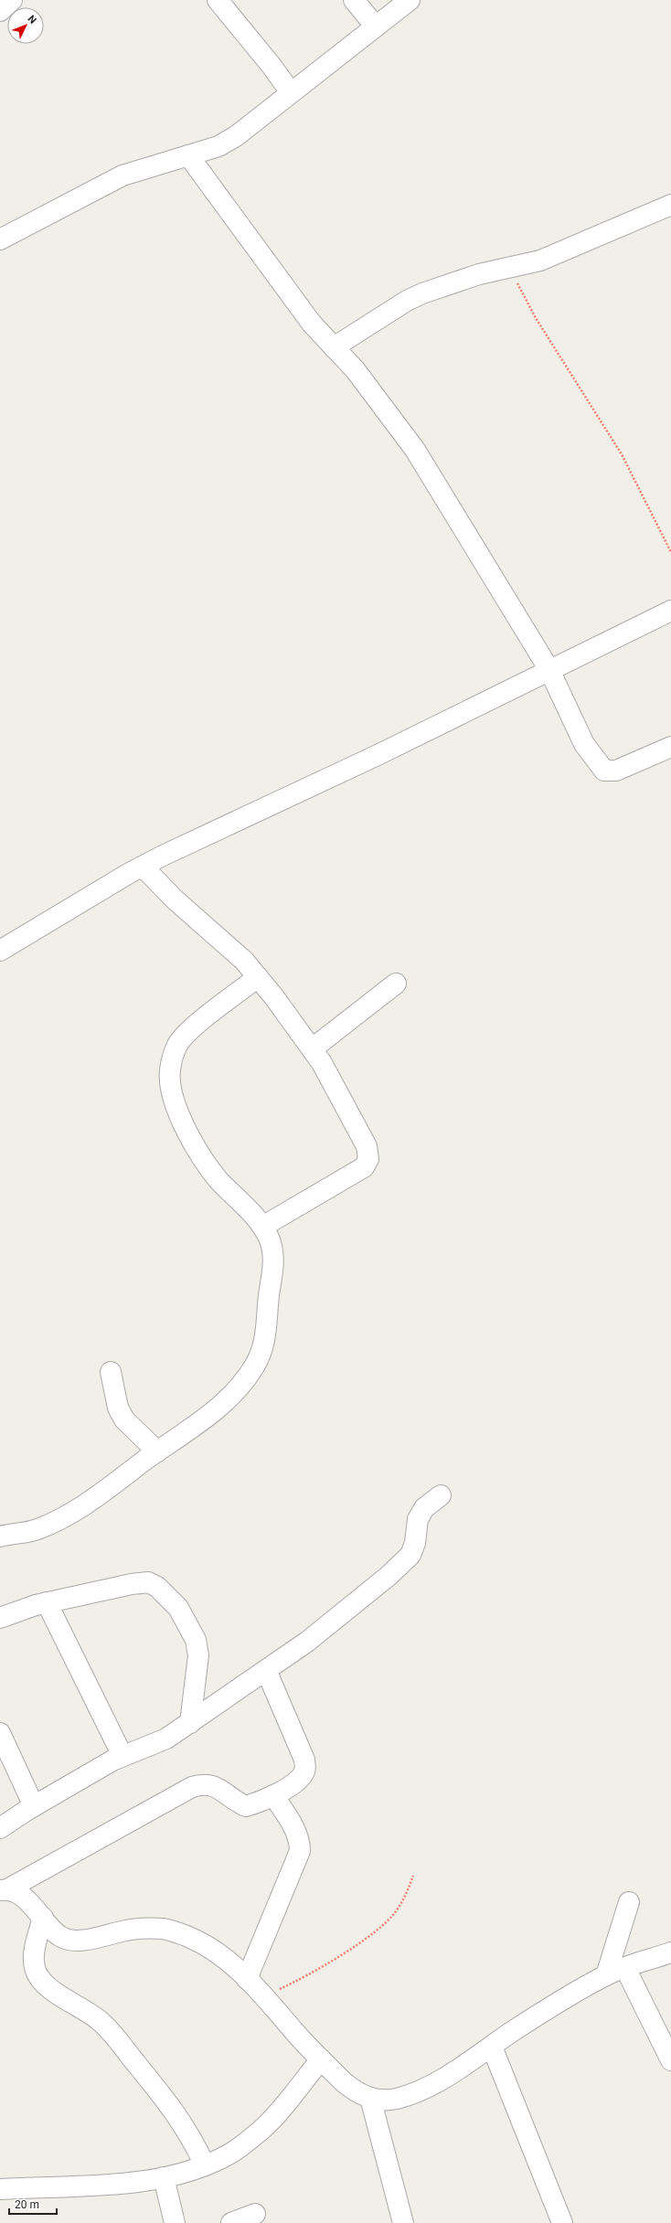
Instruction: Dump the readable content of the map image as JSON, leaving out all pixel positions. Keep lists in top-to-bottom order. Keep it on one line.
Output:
{"scale_bar":"20 m","north":"top right"}
